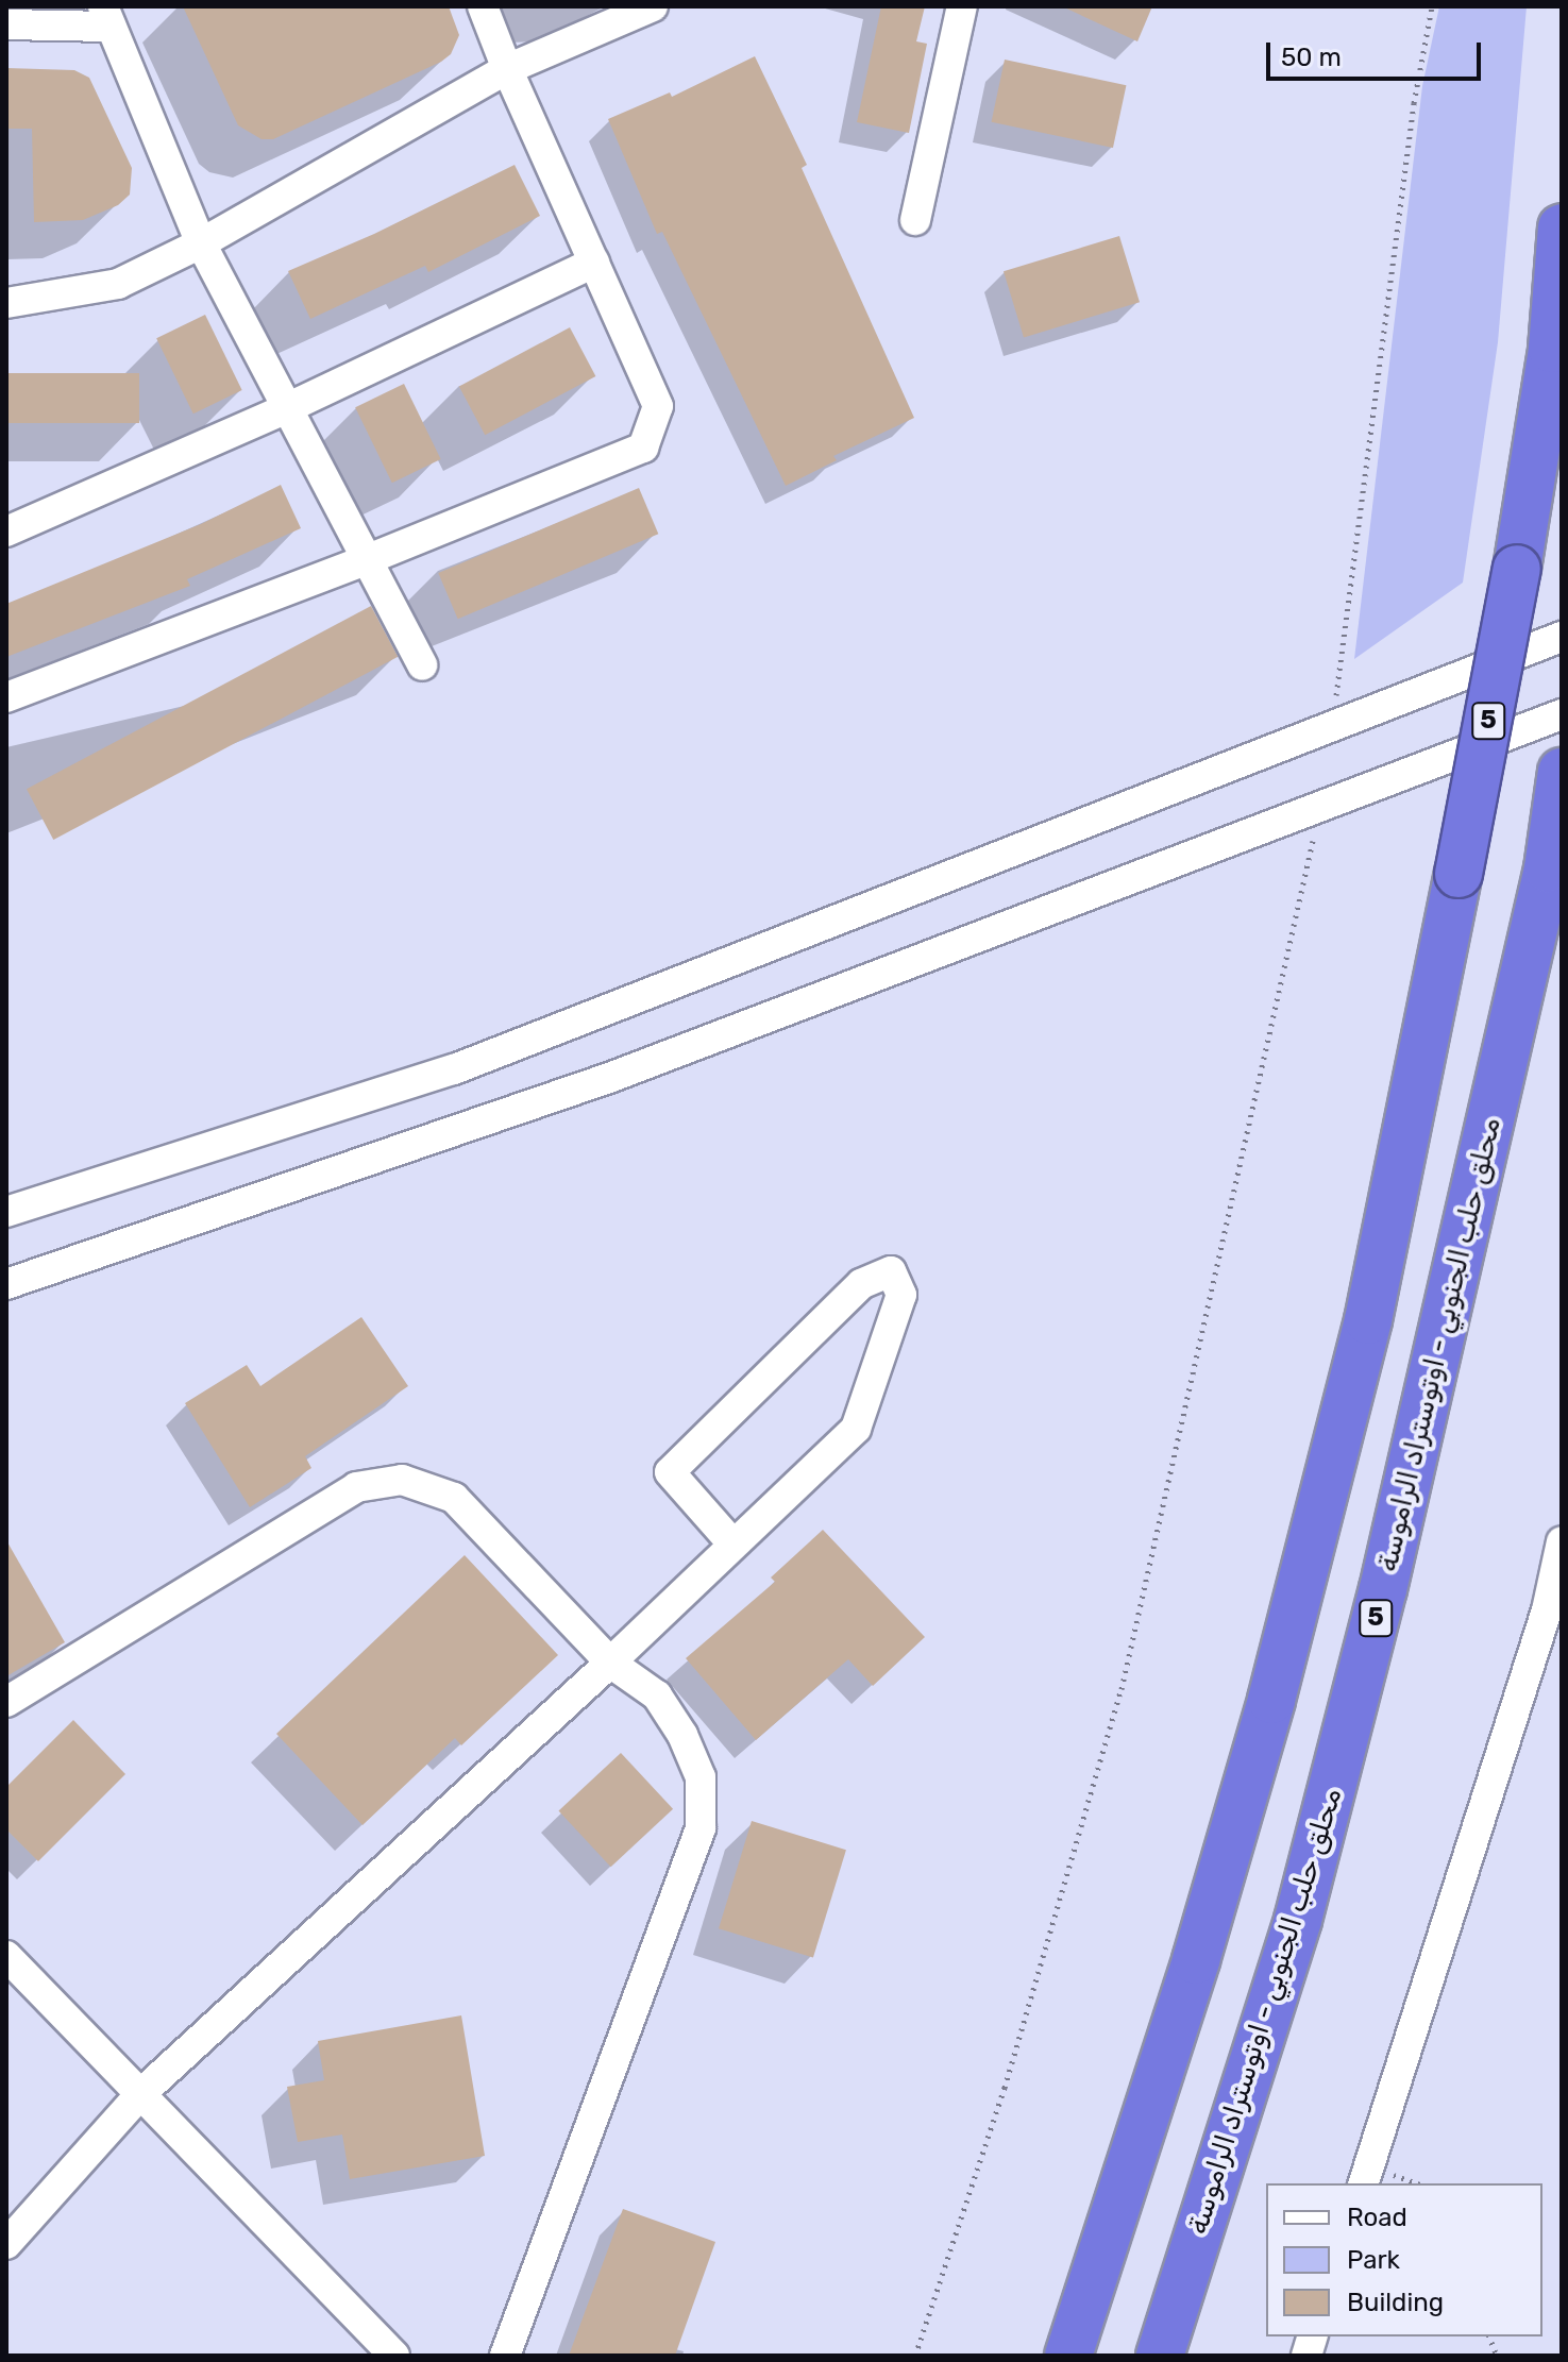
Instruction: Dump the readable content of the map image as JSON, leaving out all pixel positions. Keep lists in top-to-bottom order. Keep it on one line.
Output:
{"streets":{"highway":["5","محلق حلب الجنوبي - اوتوستراد الراموسة"]},"legend":["Road","Park","Building"],"scale_bar":"50 m"}
